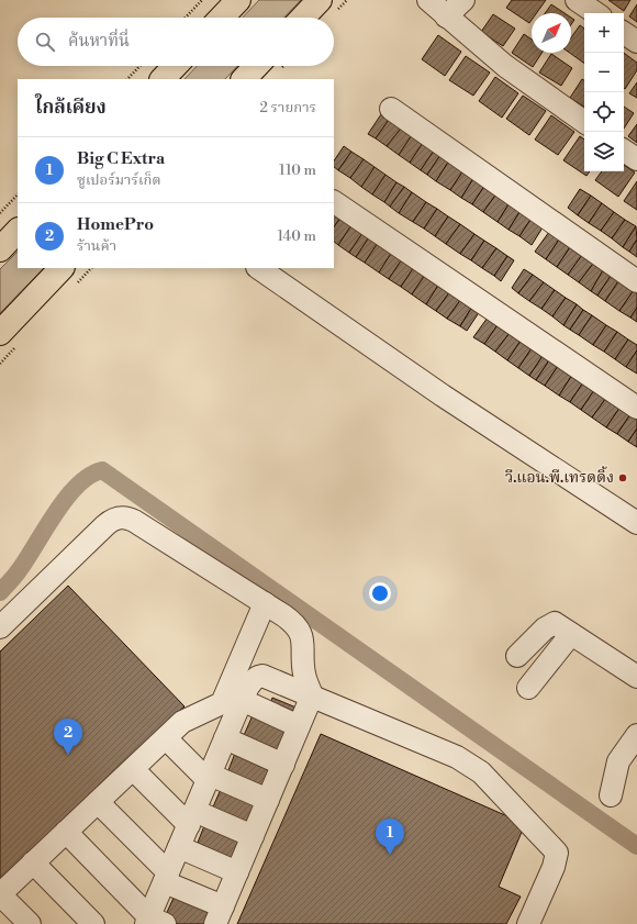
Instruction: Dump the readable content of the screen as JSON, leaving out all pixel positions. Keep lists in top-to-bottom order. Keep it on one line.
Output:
{"places":["วี.แอน.พี.เทรดดิ้ง"],"north":"top right","page":{"map_buttons":["+","−"],"search":"ค้นหาที่นี่","heading":["ใกล้เคียง","2 รายการ"],"list":[{"mark":"1","name":"Big C Extra","note":"ซูเปอร์มาร์เก็ต","value":"110 m"},{"mark":"2","name":"HomePro","note":"ร้านค้า","value":"140 m"}],"pins":["2","1"]}}
